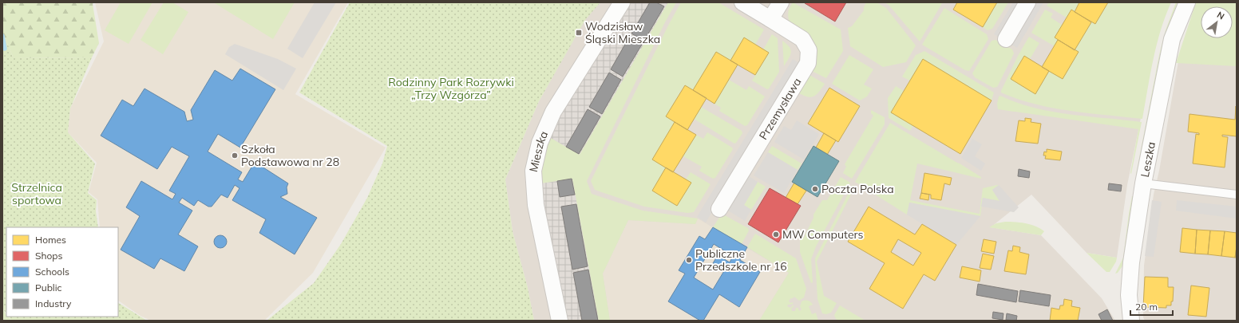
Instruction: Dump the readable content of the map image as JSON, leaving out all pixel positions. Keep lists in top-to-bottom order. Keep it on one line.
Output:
{"streets":{"street":["Przemysława","Mieszka","Leszka"]},"parks":["Rodzinny Park Rozrywki „Trzy Wzgórza”","Strzelnica sportowa"],"places":{"transit":["Wodzisław Śląski Mieszka"],"other":["Szkoła Podstawowa nr 28","Poczta Polska","MW Computers","Publiczne Przedszkole nr 16"]},"legend":["Homes","Shops","Schools","Public","Industry"],"scale_bar":"20 m","north":"top right"}
